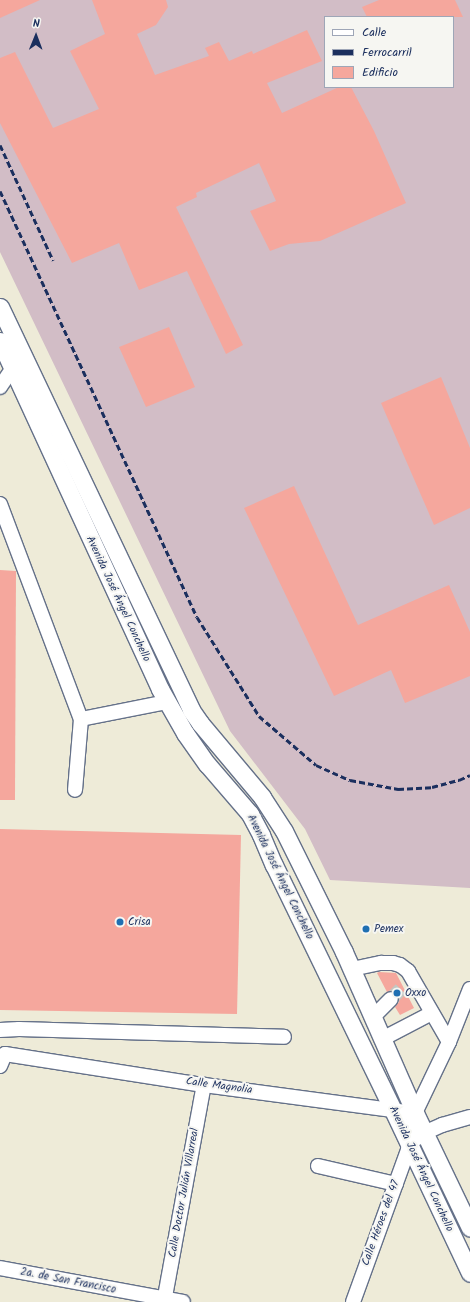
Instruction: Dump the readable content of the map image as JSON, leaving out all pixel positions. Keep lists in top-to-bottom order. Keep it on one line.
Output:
{"streets":{"main road":["Avenida José Ángel Conchello"],"street":["Calle Magnolia","Calle Doctor Julián Villarreal","Calle Héroes del 47","2a. de San Francisco"]},"crossings":[["Avenida José Ángel Conchello","Calle Magnolia"],["Avenida José Ángel Conchello","Calle Héroes del 47"],["Calle Magnolia","Calle Doctor Julián Villarreal"],["Calle Magnolia","Calle Héroes del 47"],["Calle Doctor Julián Villarreal","2a. de San Francisco"]],"places":["Crisa","Pemex","Oxxo"],"legend":["Calle","Ferrocarril","Edificio"],"north":"top"}
